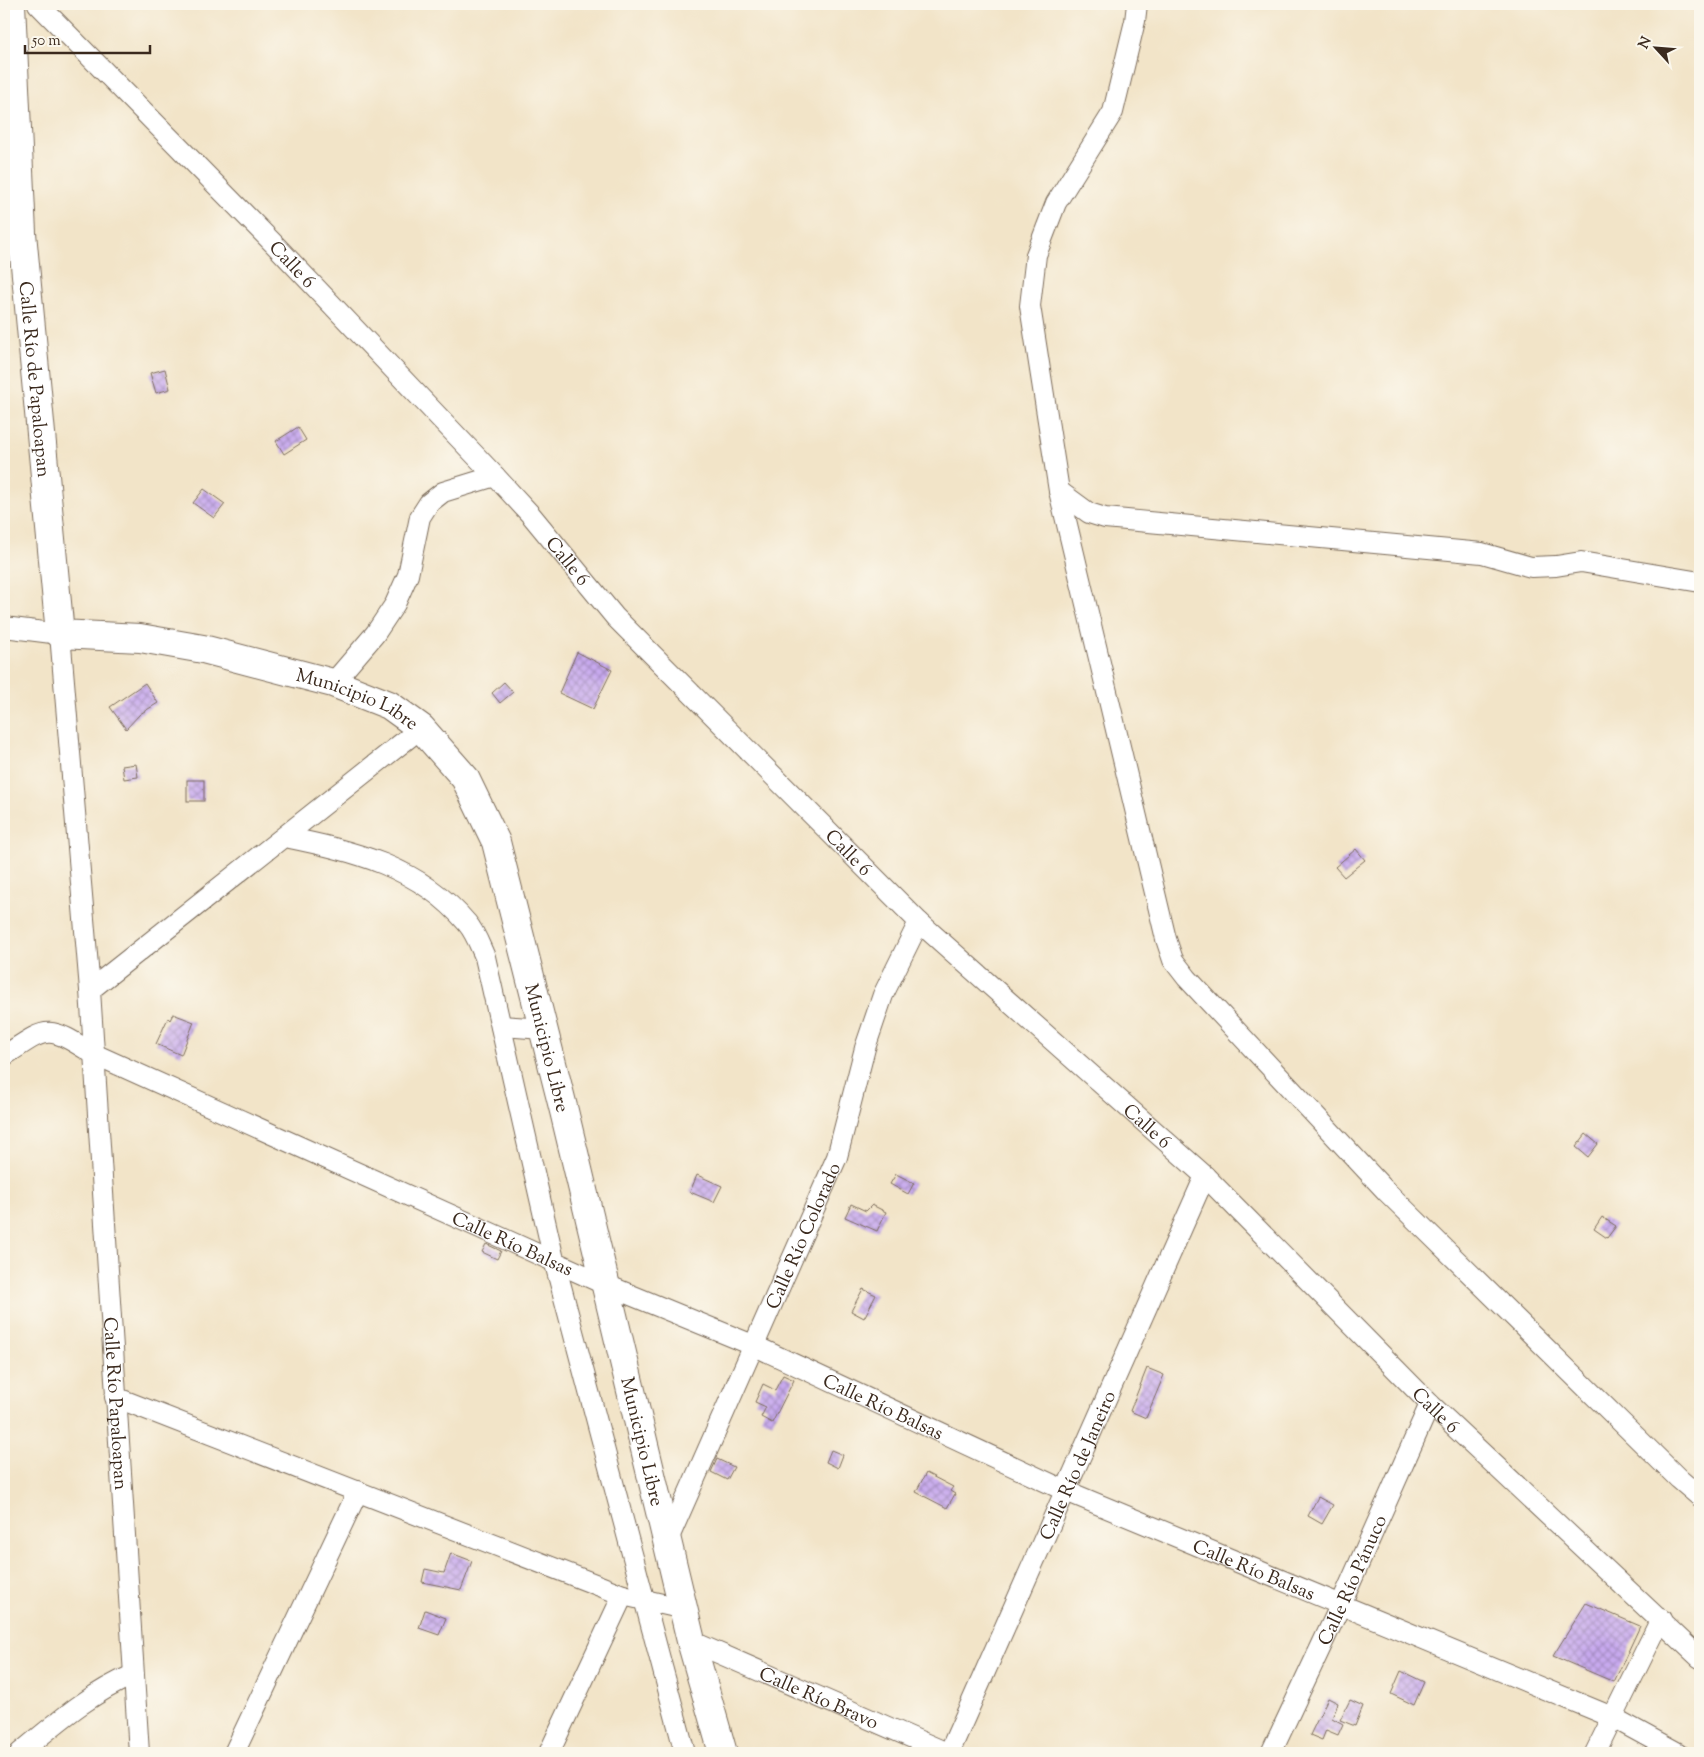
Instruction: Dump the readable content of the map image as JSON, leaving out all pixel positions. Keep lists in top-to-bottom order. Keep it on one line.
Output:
{"streets":{"street":["Calle 6","Calle Río de Papaloapan","Municipio Libre","Calle Río Colorado","Calle Río Balsas","Calle Río Papaloapan","Calle Río de Janeiro","Calle Río Pánuco","Calle Río Bravo"]},"crossings":[["Calle 6","Calle Río Colorado"],["Calle 6","Calle Río de Janeiro"],["Calle 6","Calle Río Pánuco"],["Calle Río de Papaloapan","Municipio Libre"],["Calle Río de Papaloapan","Calle Río Papaloapan"],["Municipio Libre","Calle Río Colorado"],["Municipio Libre","Calle Río Balsas"],["Municipio Libre","Calle Río Papaloapan"],["Municipio Libre","Calle Río Bravo"],["Calle Río Colorado","Calle Río Balsas"],["Calle Río Balsas","Calle Río Papaloapan"],["Calle Río Balsas","Calle Río de Janeiro"],["Calle Río Balsas","Calle Río Pánuco"],["Calle Río de Janeiro","Calle Río Bravo"]],"scale_bar":"50 m","north":"top left"}
